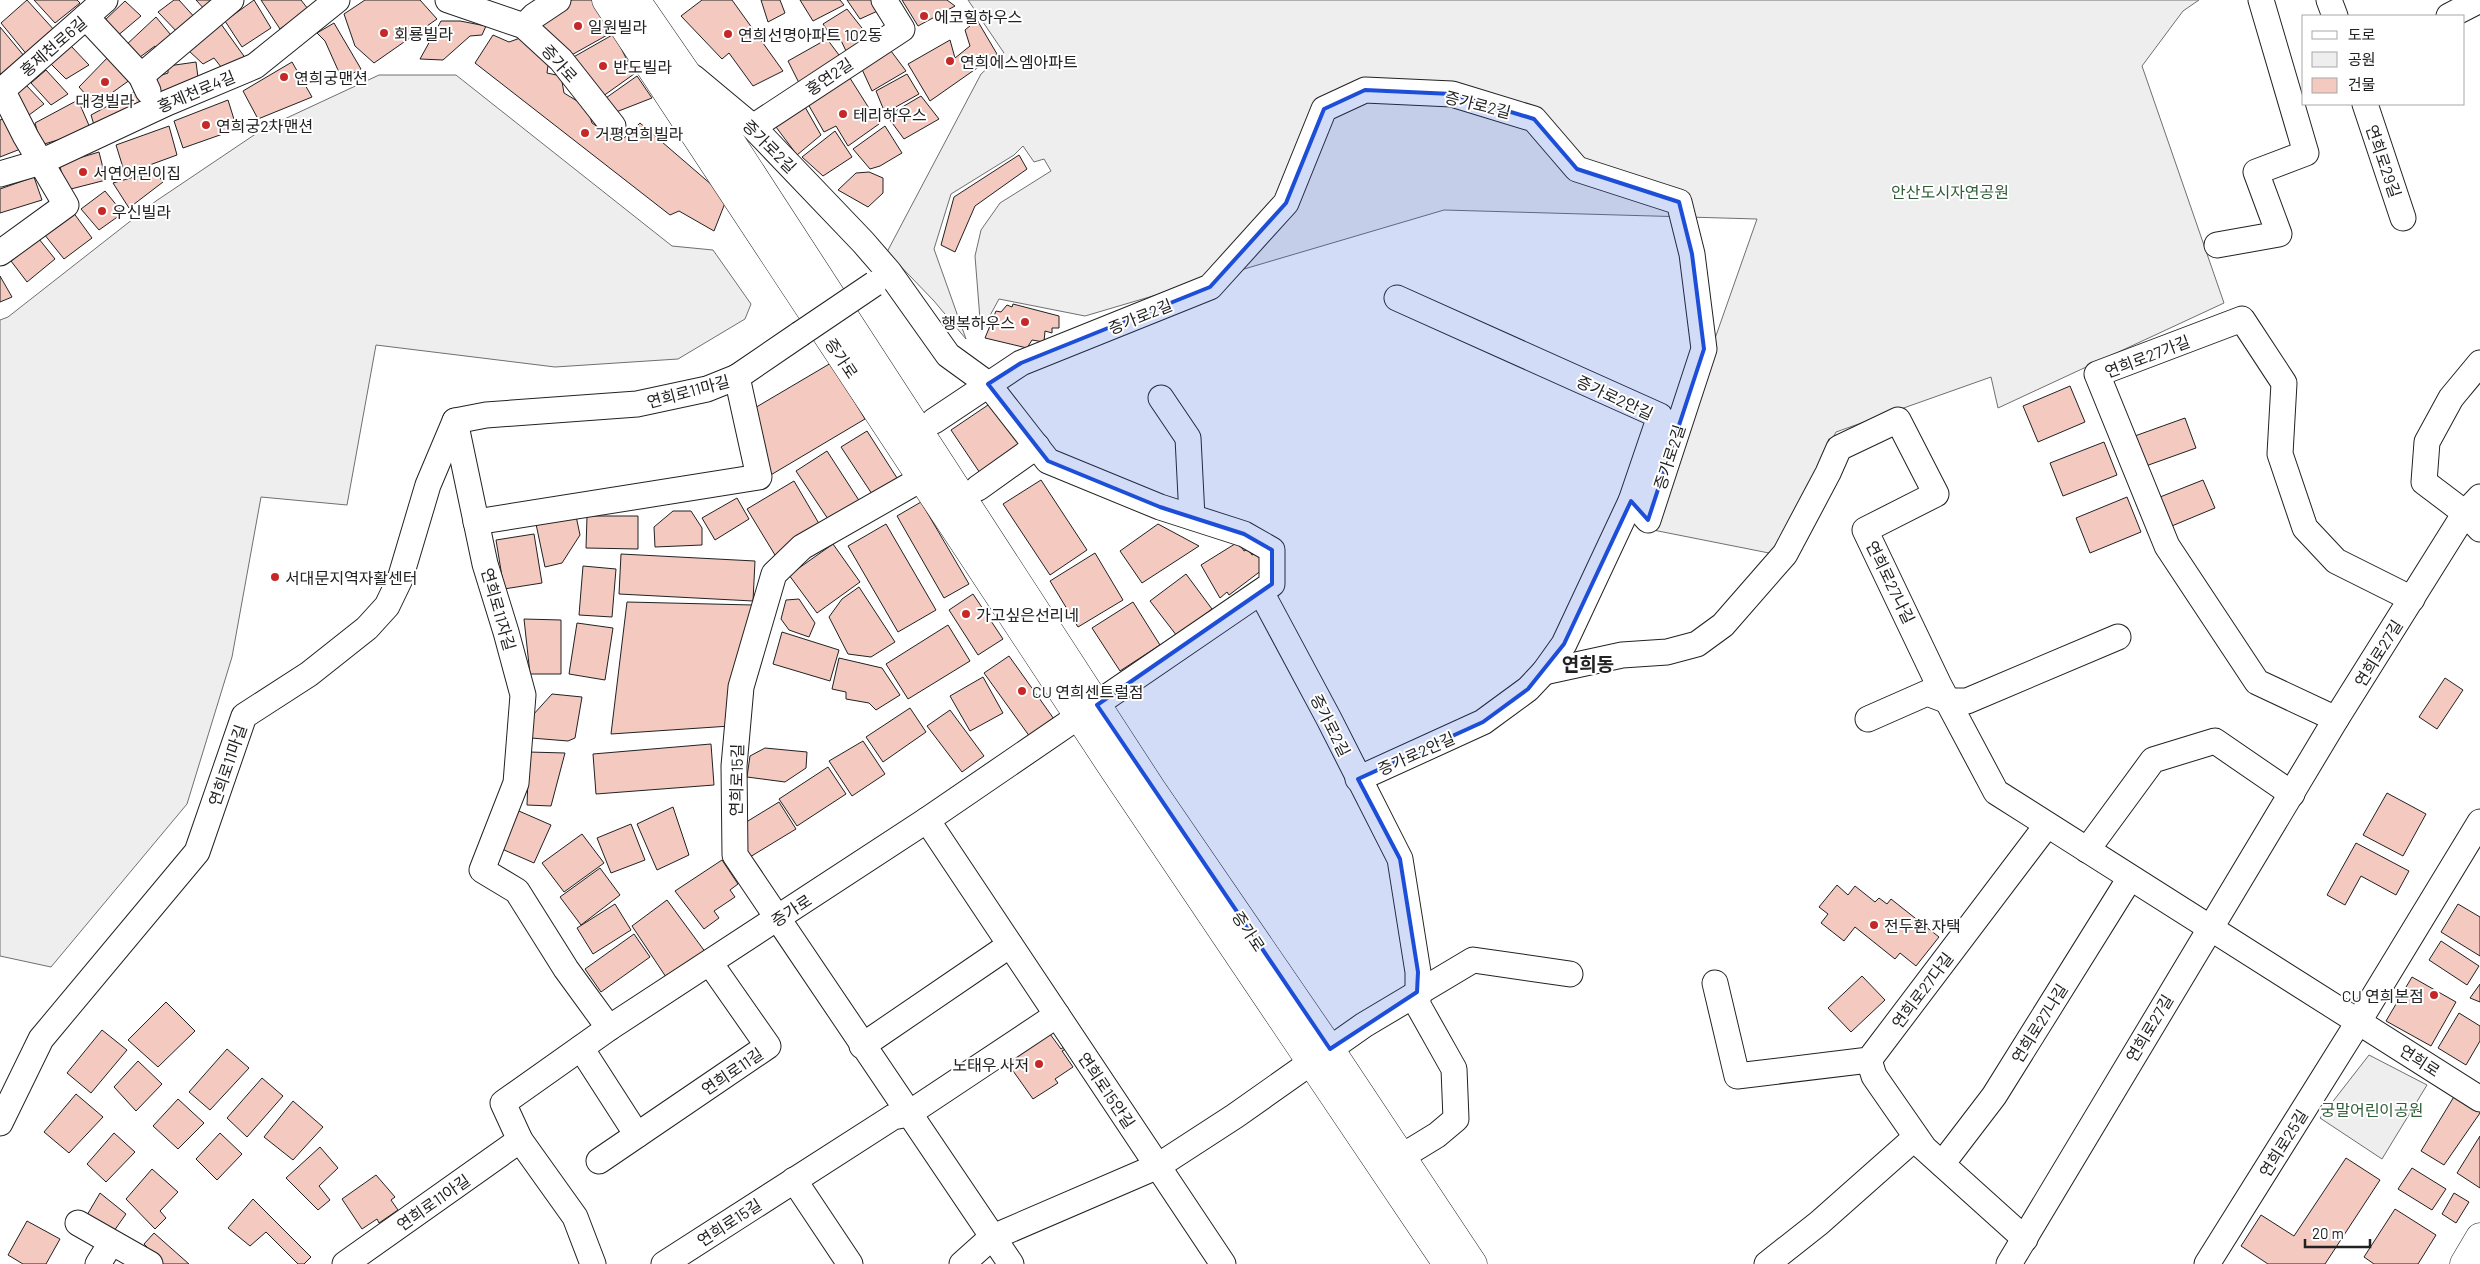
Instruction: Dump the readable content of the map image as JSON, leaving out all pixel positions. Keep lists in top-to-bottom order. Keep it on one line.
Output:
{"streets":{"main road":["증가로"],"street":["홍제천로6길","홍연2길","홍제천로4길","증가로2길","연희로29길","연희로27가길","연희로11마길","증가로2안길","연희로27나길","연희로11자길","연희로27길","연희로15길","연희로27다길","연희로","연희로11길","연희로15안길","연희로25길","연희로11아길"]},"crossings":[["증가로","증가로2길"],["증가로","연희로11자길"],["증가로","연희로15길"],["증가로","연희로11길"],["증가로","연희로15안길"],["증가로","연희로11아길"],["홍연2길","증가로2길"],["증가로2길","연희로11마길"],["증가로2길","증가로2안길"],["연희로27가길","연희로27길"],["증가로2안길","연희로27나길"],["연희로27나길","연희로27길"],["연희로27나길","연희로27다길"],["연희로","연희로25길"]],"districts":["연희동"],"parks":["안산도시자연공원","궁말어린이공원"],"places":["에코힐하우스","일원빌라","회룡빌라","연희선명아파트 102동","연희에스엠아파트","반도빌라","연희궁맨션","대경빌라","테리하우스","연희궁2차맨션","거평연희빌라","서연어린이집","우신빌라","행복하우스","서대문지역자활센터","가고싶은선리네","CU 연희센트럴점","전두환 자택","CU 연희본점","노태우 사저"],"legend":["도로","공원","건물"],"scale_bar":"20 m"}
